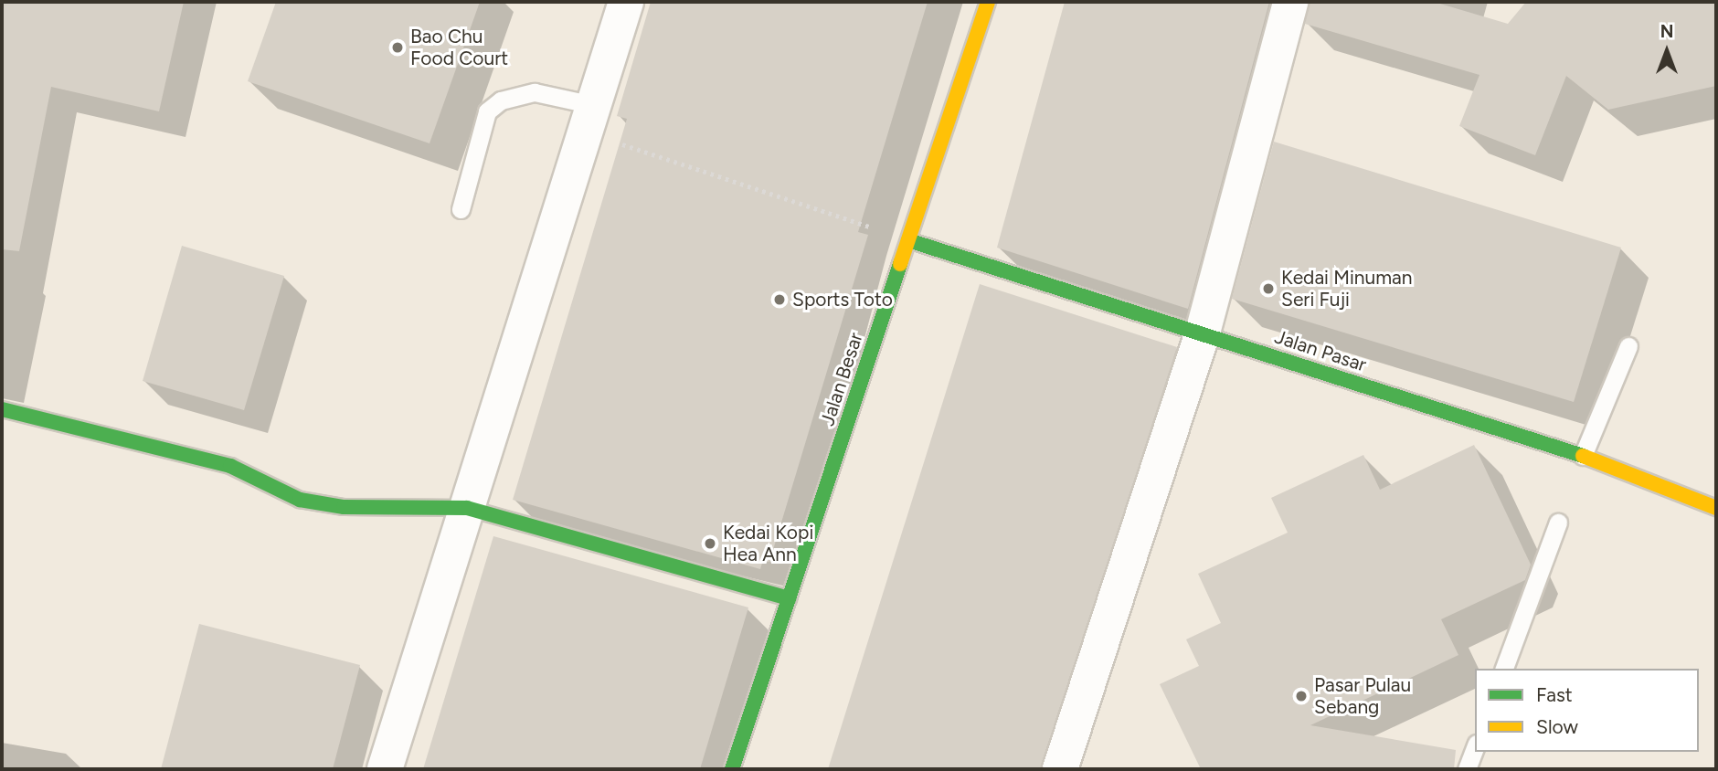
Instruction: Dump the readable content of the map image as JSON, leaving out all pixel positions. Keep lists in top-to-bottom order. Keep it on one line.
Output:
{"streets":{"street":["Jalan Pasar","Jalan Besar"]},"crossings":[["Jalan Pasar","Jalan Besar"]],"places":["Bao Chu Food Court","Kedai Minuman Seri Fuji","Sports Toto","Kedai Kopi Hea Ann","Pasar Pulau Sebang"],"legend":["Fast","Slow"],"north":"top"}
